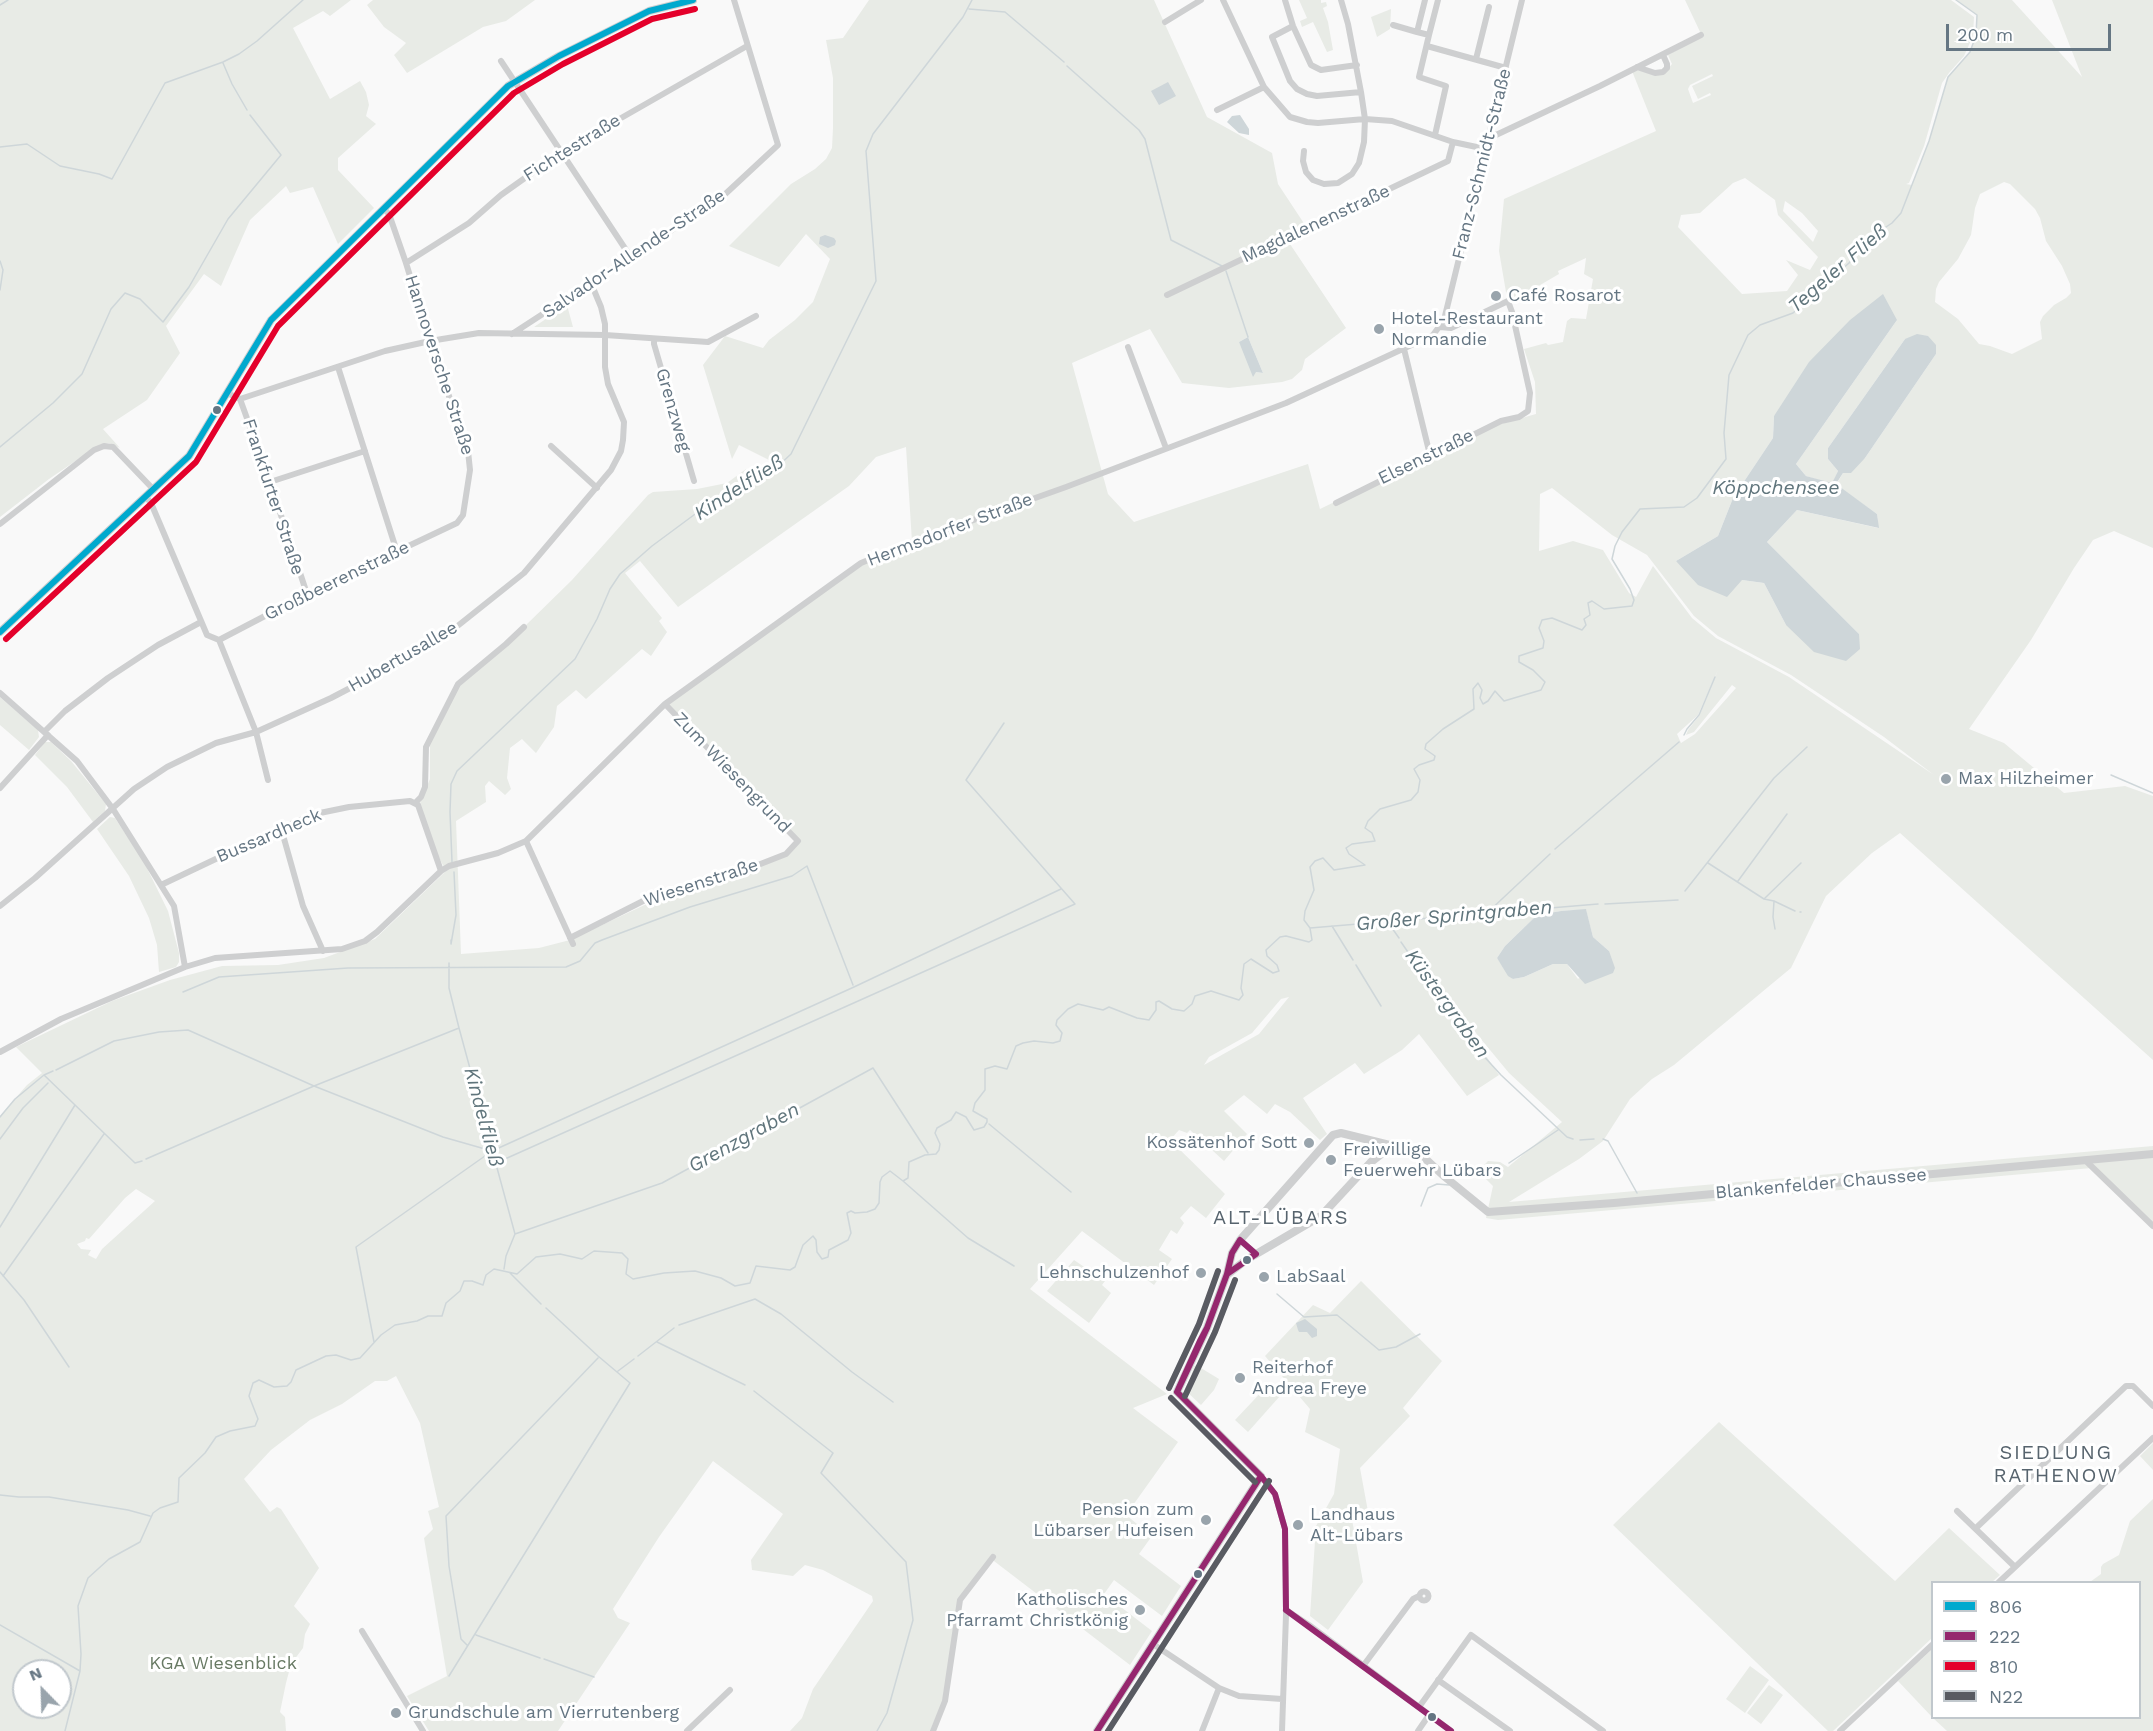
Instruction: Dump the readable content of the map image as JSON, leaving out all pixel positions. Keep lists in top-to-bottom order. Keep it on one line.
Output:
{"streets":{"street":["Fichtestraße","Franz-Schmidt-Straße","Magdalenenstraße","Salvador-Allende-Straße","Hannoversche Straße","Grenzweg","Elsenstraße","Frankfurter Straße","Hermsdorfer Straße","Großbeerenstraße","Hubertusallee","Zum Wiesengrund","Bussardheck","Wiesenstraße","Blankenfelder Chaussee"]},"crossings":[["Fichtestraße","Salvador-Allende-Straße"],["Fichtestraße","Hannoversche Straße"],["Franz-Schmidt-Straße","Hermsdorfer Straße"],["Salvador-Allende-Straße","Hubertusallee"],["Hannoversche Straße","Großbeerenstraße"],["Elsenstraße","Hermsdorfer Straße"],["Frankfurter Straße","Großbeerenstraße"],["Hermsdorfer Straße","Zum Wiesengrund"],["Hermsdorfer Straße","Wiesenstraße"],["Zum Wiesengrund","Wiesenstraße"]],"districts":["ALT-LÜBARS","SIEDLUNG RATHENOW"],"water":["Tegeler Fließ","Kindelfließ","Köppchensee","Großer Sprintgraben","Küstergraben","Grenzgraben"],"parks":["KGA Wiesenblick"],"places":["Café Rosarot","Hotel-Restaurant Normandie","Max Hilzheimer","Kossätenhof Sott","Freiwillige Feuerwehr Lübars","Lehnschulzenhof","LabSaal","Reiterhof Andrea Freye","Pension zum Lübarser Hufeisen","Landhaus Alt-Lübars","Katholisches Pfarramt Christkönig","Grundschule am Vierrutenberg"],"lines":["transit line 806","transit line 810","transit line 222","transit line N22"],"legend":["806","222","810","N22"],"scale_bar":"200 m","north":"top left"}
